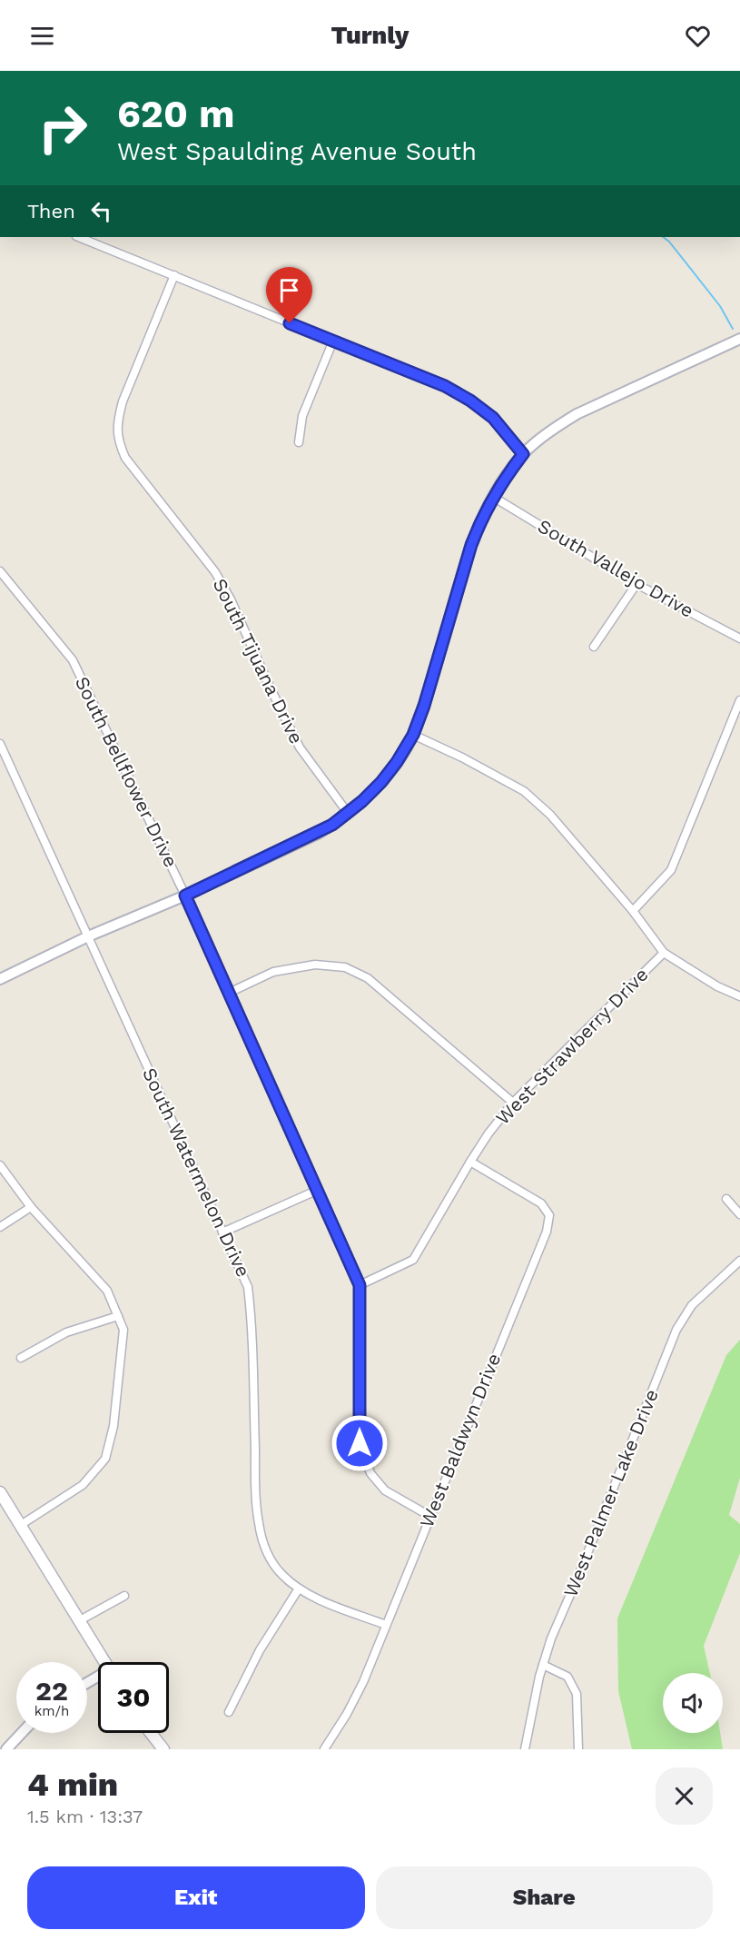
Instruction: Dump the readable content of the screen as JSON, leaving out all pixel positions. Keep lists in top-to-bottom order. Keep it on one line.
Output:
{"streets":{"street":["South Vallejo Drive","South Tijuana Drive","South Bellflower Drive","West Strawberry Drive","South Watermelon Drive","West Baldwyn Drive","West Palmer Lake Drive"]},"crossings":[["South Bellflower Drive","West Strawberry Drive"],["South Bellflower Drive","West Baldwyn Drive"],["West Strawberry Drive","West Baldwyn Drive"],["South Watermelon Drive","West Baldwyn Drive"]],"page":{"header":"Turnly","turn":["620 m","West Spaulding Avenue South"],"then":"Then","speed":"22 km/h","limit":"30","heading":["4 min","1.5 km · 13:37"],"buttons":["Exit","Share"]}}
